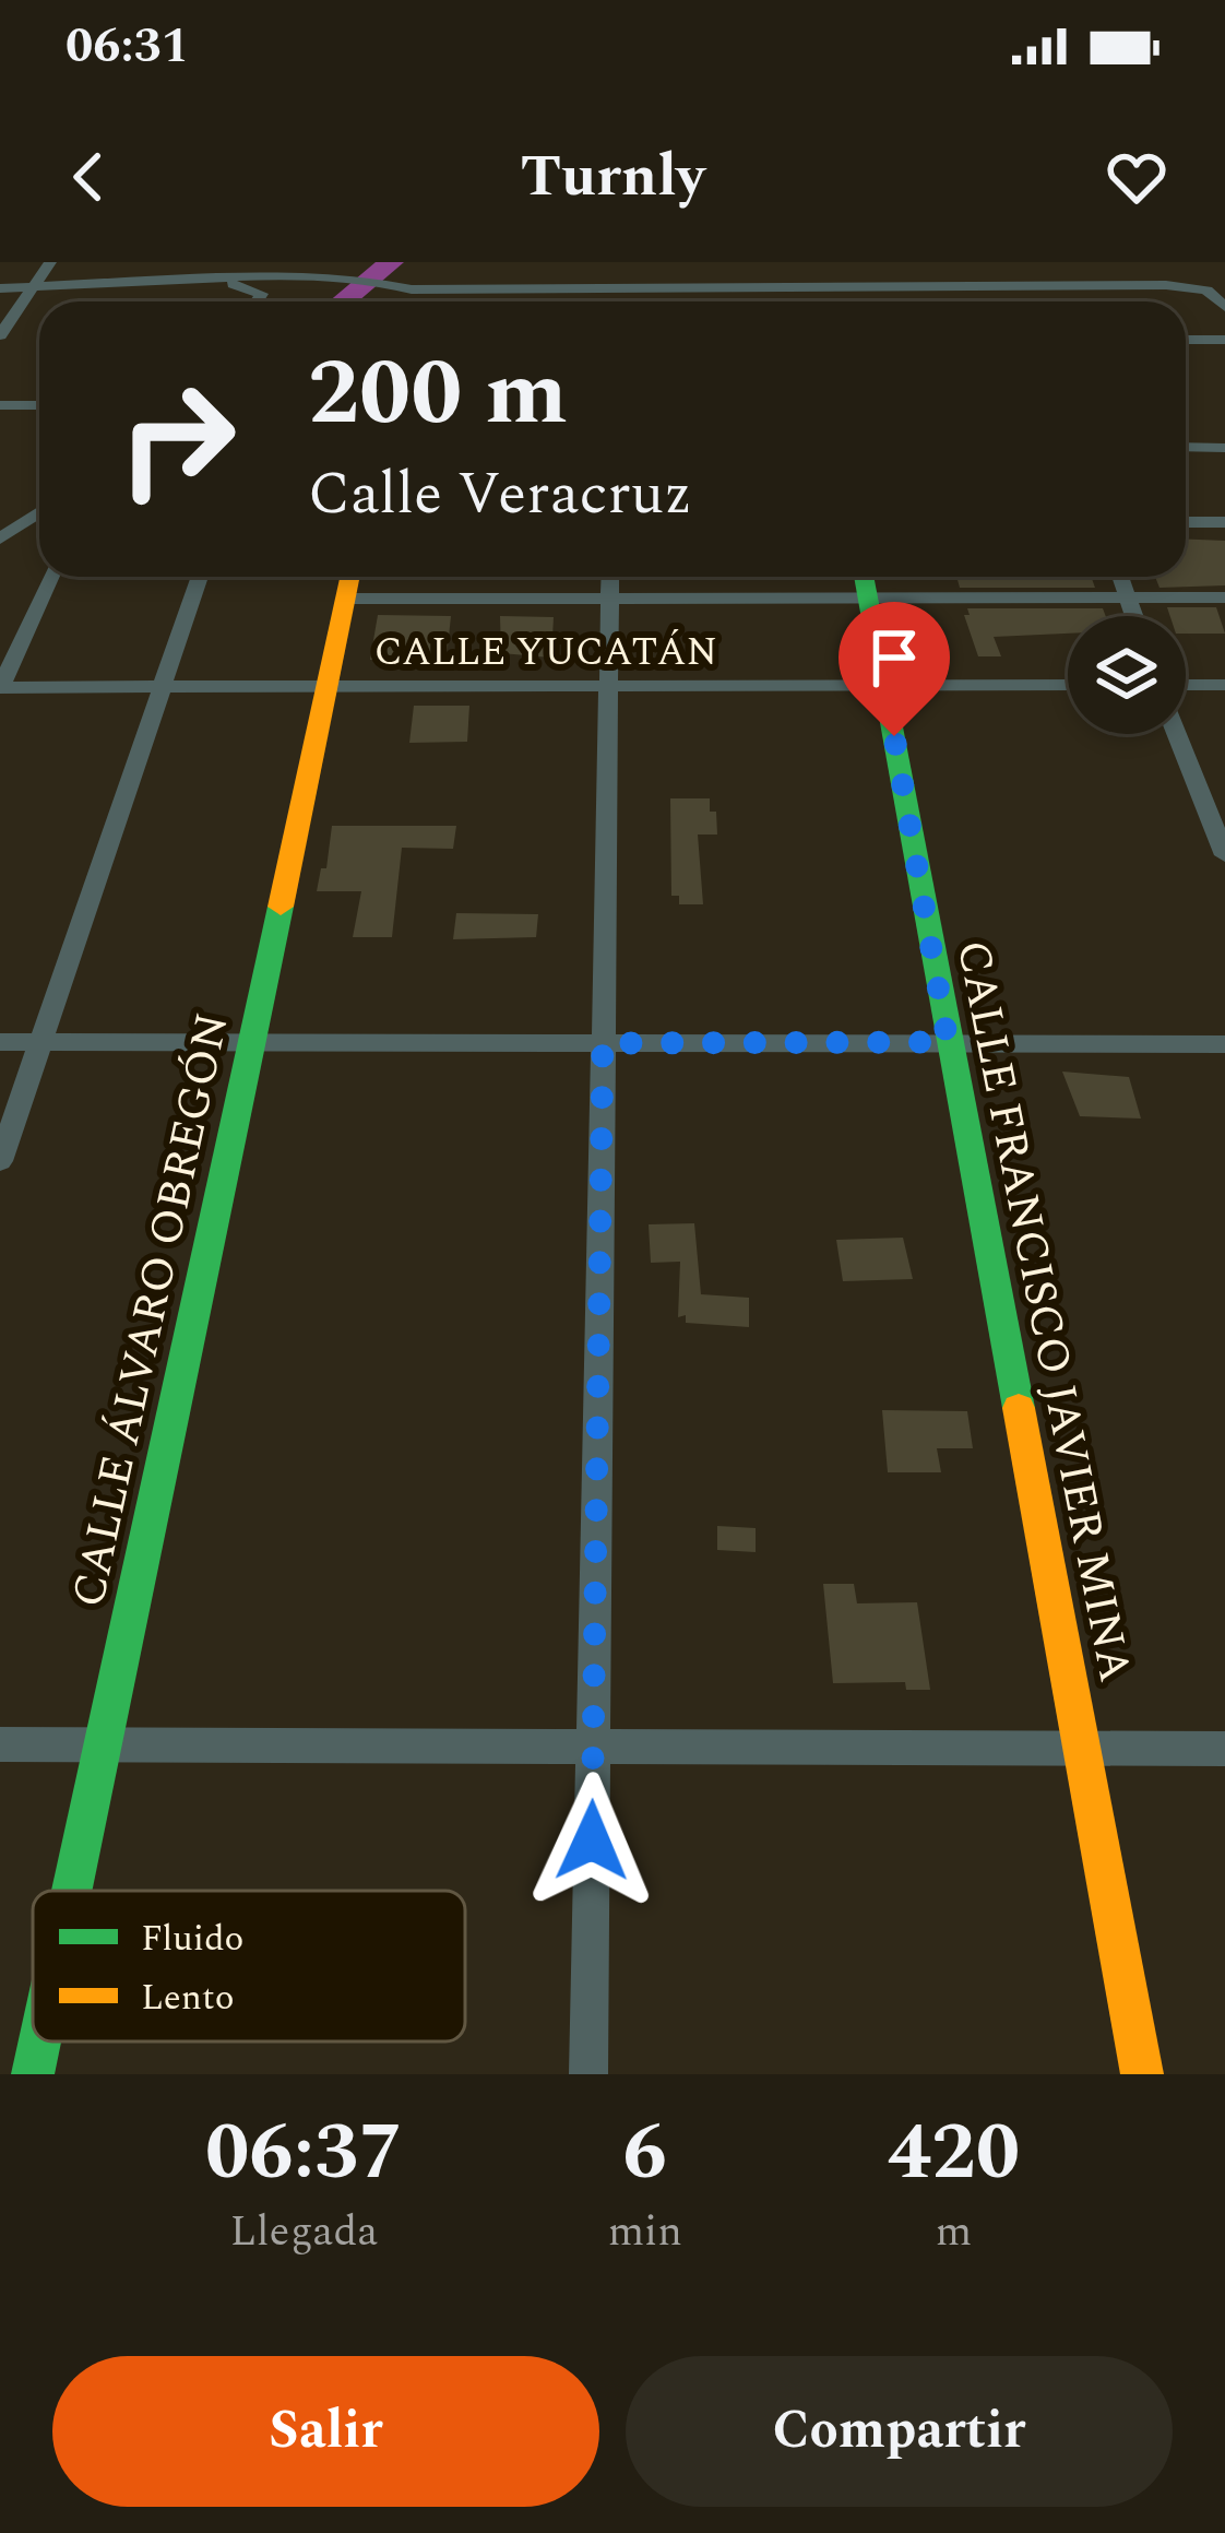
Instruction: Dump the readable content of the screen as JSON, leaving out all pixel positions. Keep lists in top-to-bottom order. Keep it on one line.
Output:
{"streets":{"street":["CALLE YUCATÁN","CALLE ÁLVARO OBREGÓN","CALLE FRANCISCO JAVIER MINA"]},"crossings":[["CALLE YUCATÁN","CALLE ÁLVARO OBREGÓN"],["CALLE YUCATÁN","CALLE FRANCISCO JAVIER MINA"]],"legend":["Fluido","Lento"],"page":{"status":"06:31","header":"Turnly","turn":["200 m","Calle Veracruz"],"eta":["06:37","Llegada","6","min","420","m"],"buttons":["Salir","Compartir"]}}
